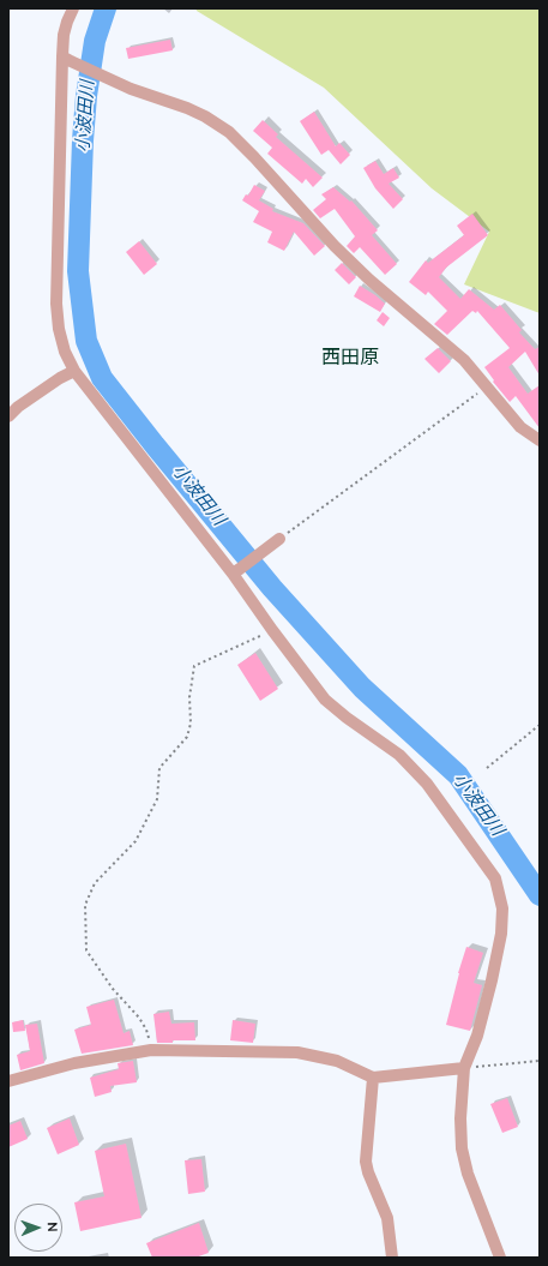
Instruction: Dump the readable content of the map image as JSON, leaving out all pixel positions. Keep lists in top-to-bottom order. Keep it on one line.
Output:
{"districts":["西田原"],"water":["小波田川"],"north":"right"}
